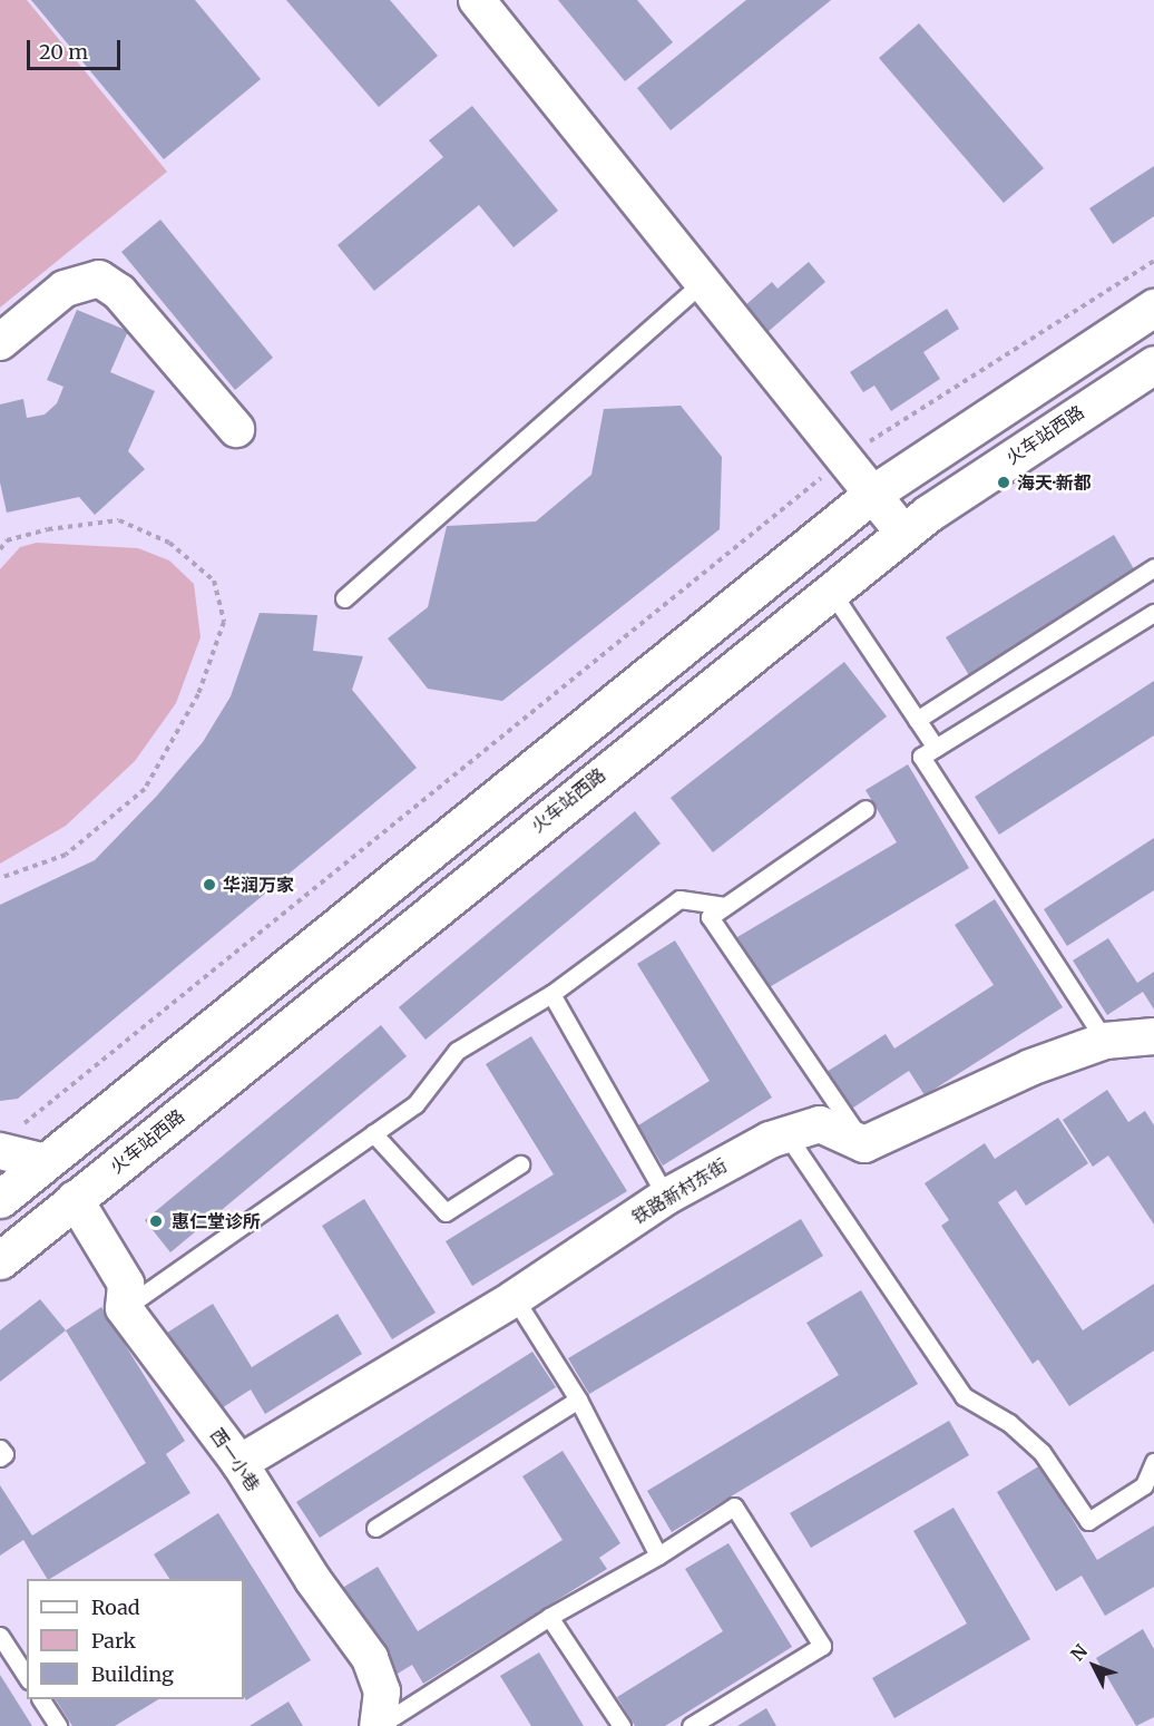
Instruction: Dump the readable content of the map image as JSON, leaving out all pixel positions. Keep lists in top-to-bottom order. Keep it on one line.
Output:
{"streets":{"main road":["火车站西路"],"street":["铁路新村东街","西一小巷"]},"crossings":[["铁路新村东街","西一小巷"]],"places":["海天·新都","华润万家","惠仁堂诊所"],"legend":["Road","Park","Building"],"scale_bar":"20 m","north":"top left"}
